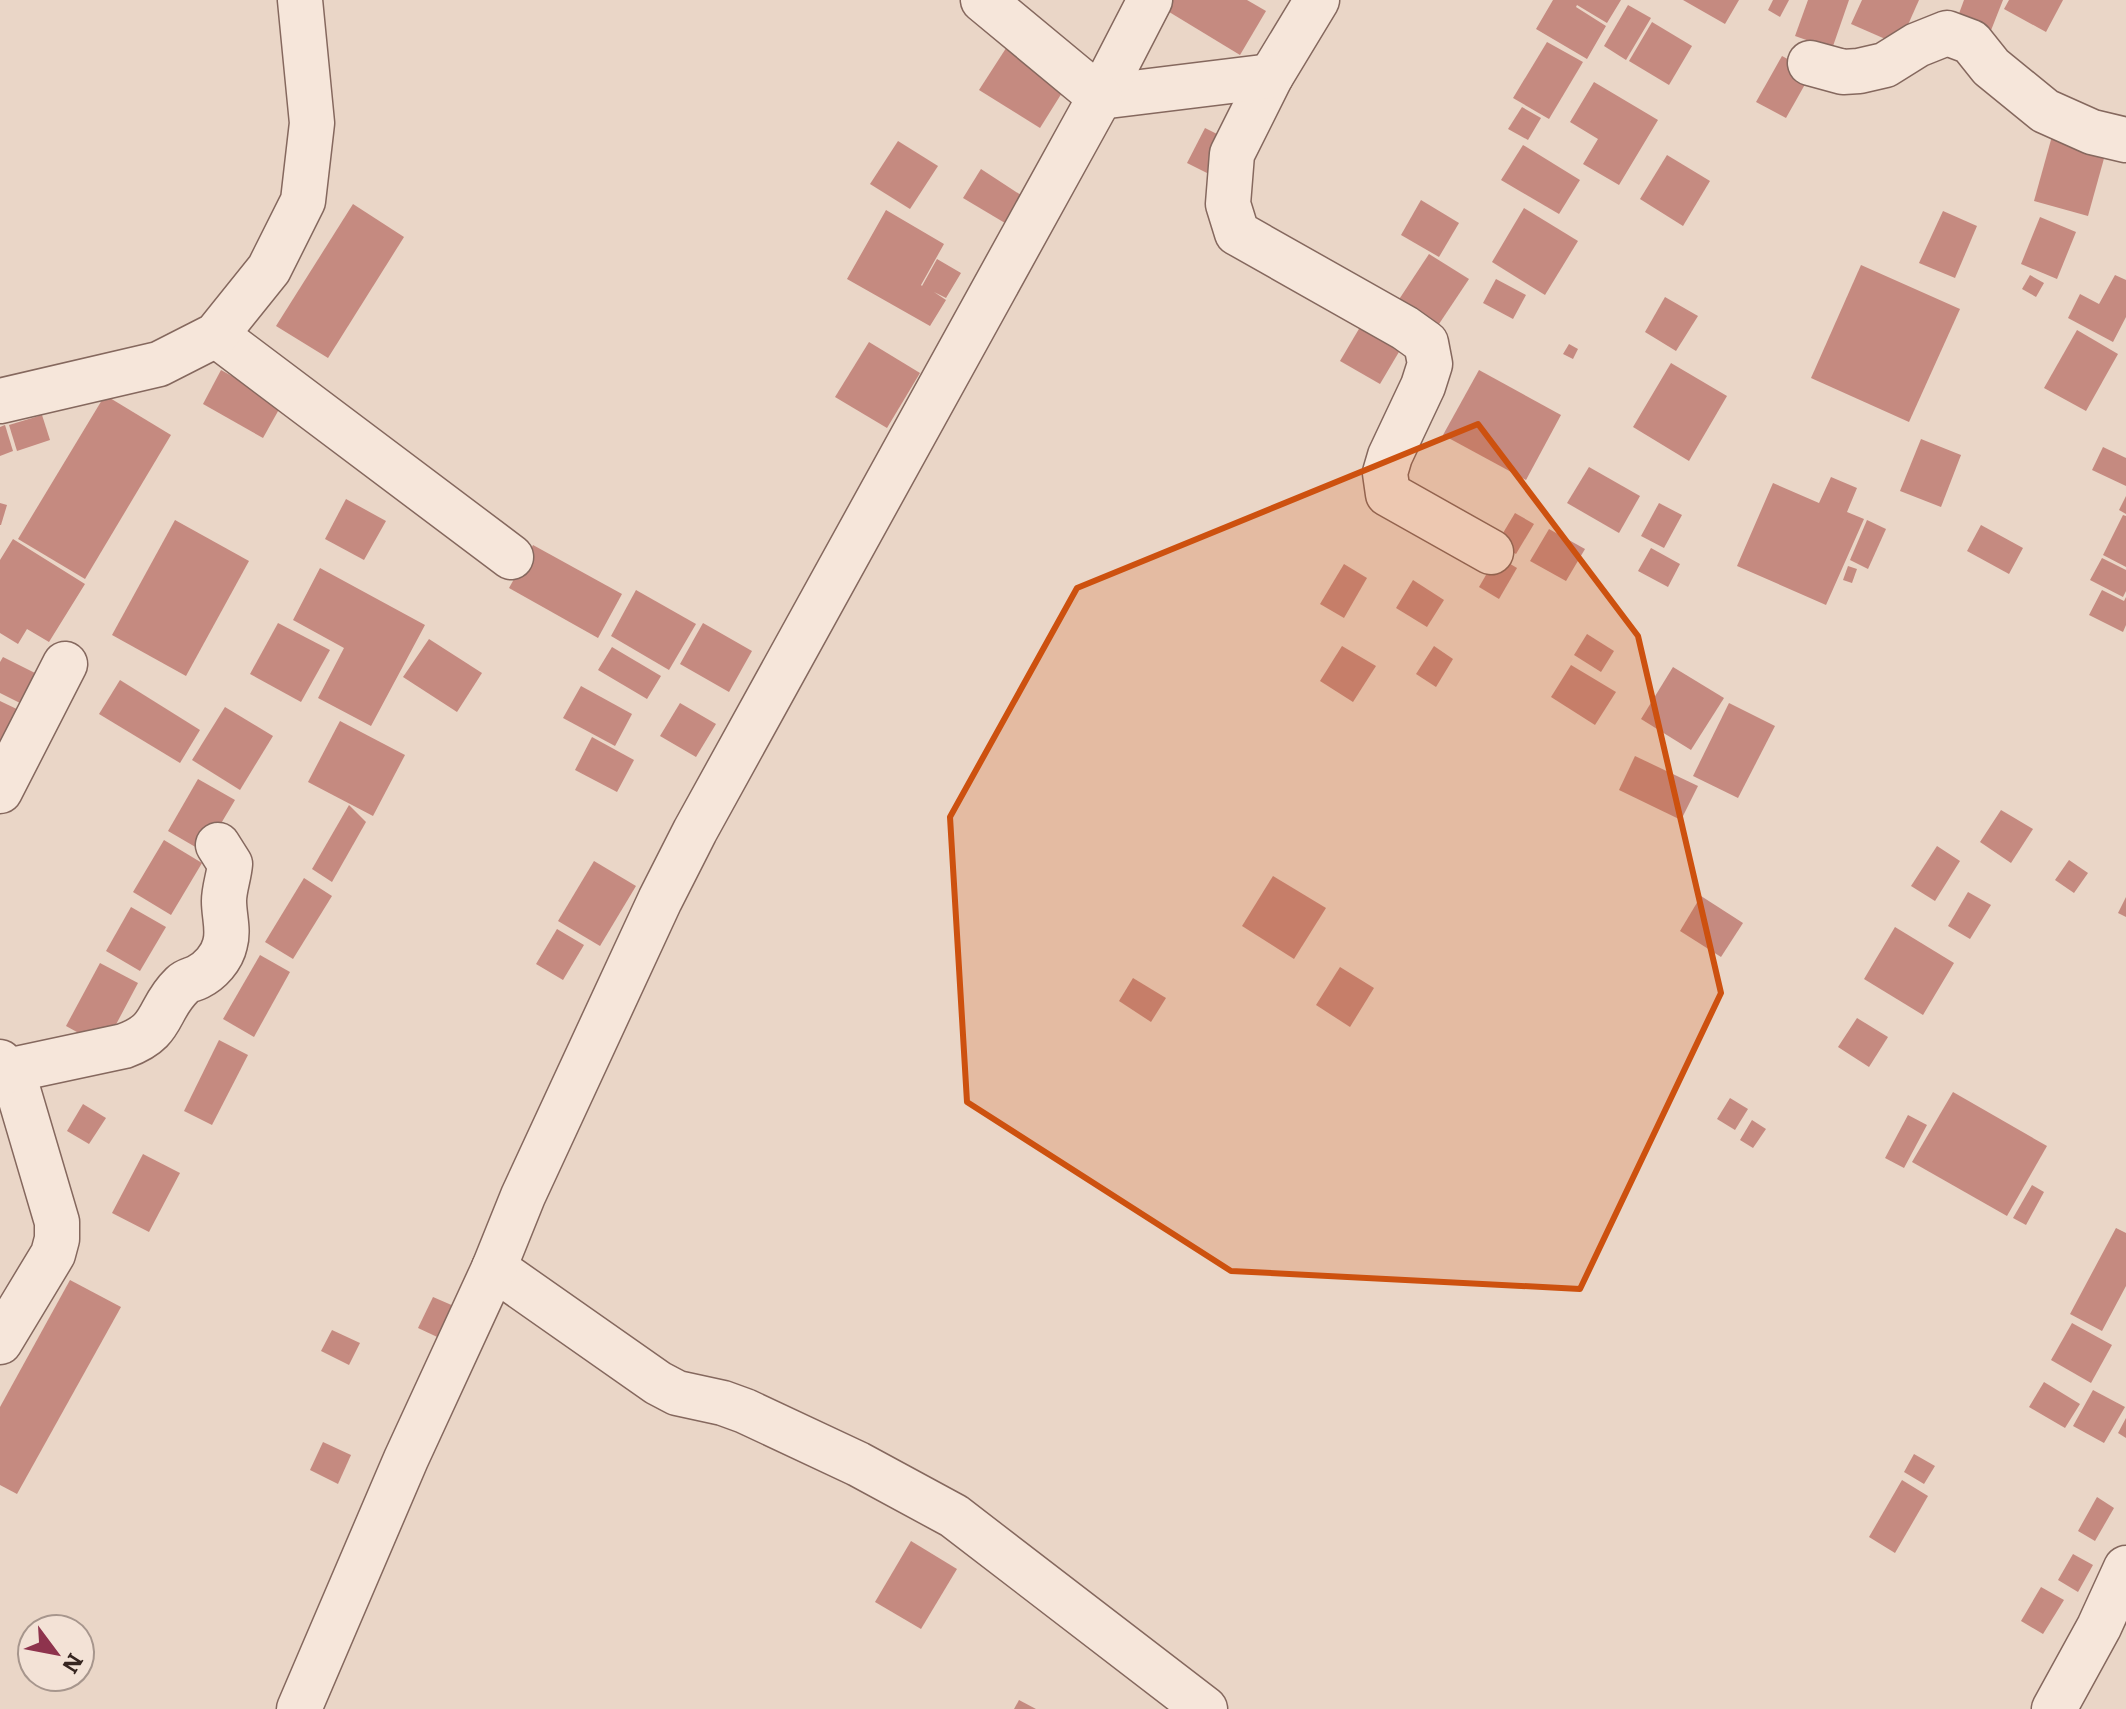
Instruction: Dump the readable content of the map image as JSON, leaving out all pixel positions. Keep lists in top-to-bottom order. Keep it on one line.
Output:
{"north":"bottom right"}
